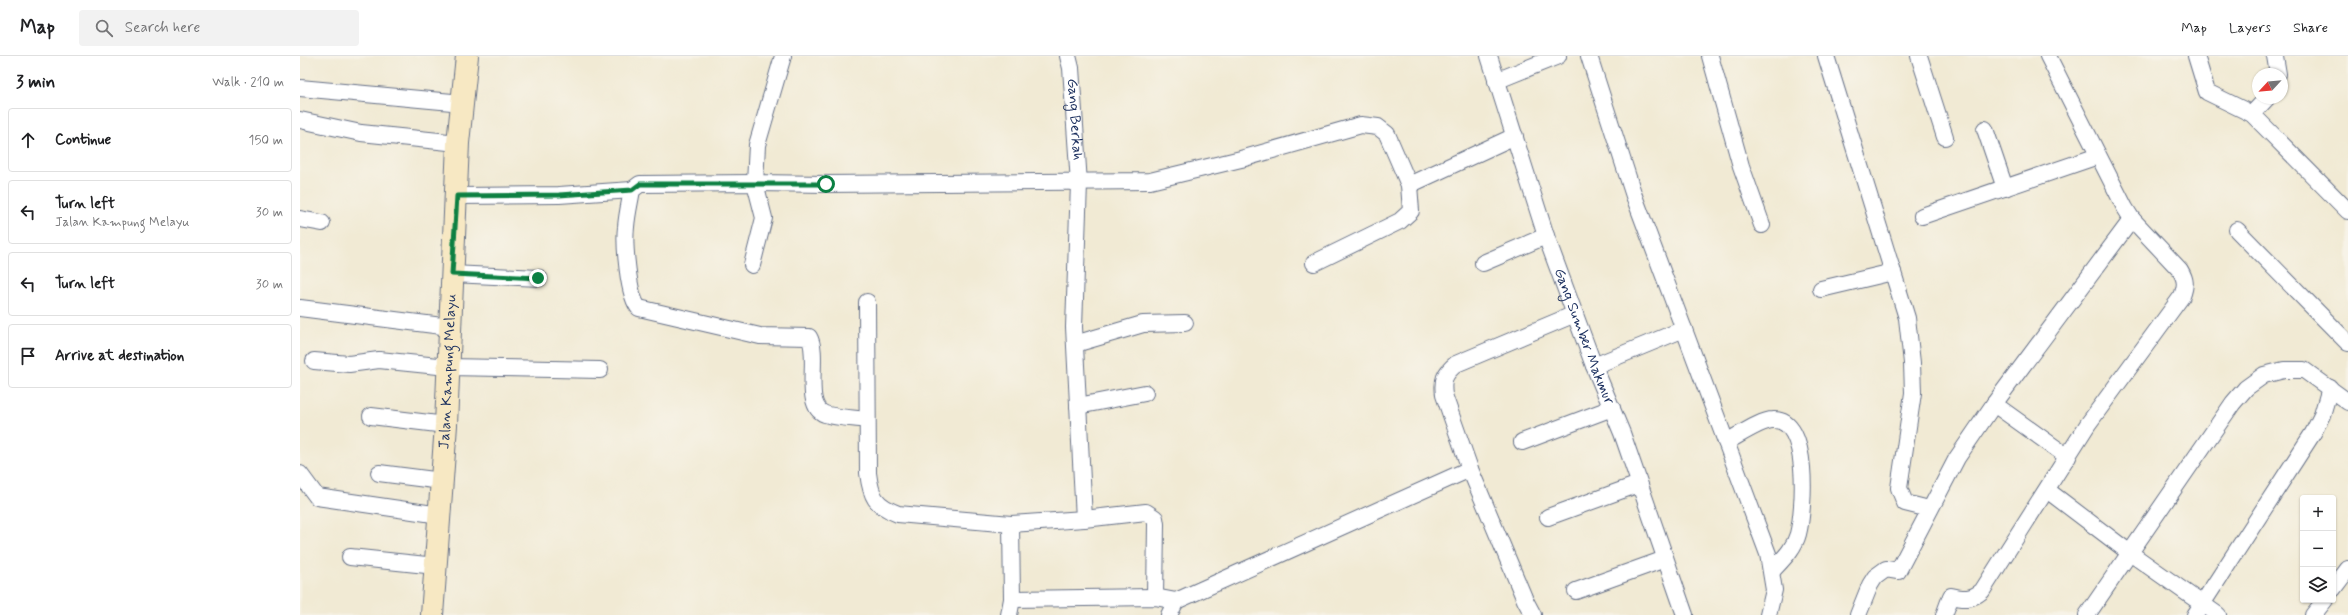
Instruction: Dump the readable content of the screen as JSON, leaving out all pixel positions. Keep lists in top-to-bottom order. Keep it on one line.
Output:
{"streets":{"main road":["Jalan Kampung Melayu"],"street":["Gang Berkah","Gang Sumber Makmur"]},"north":"bottom left","page":{"header":"Map","search":"Search here","nav":["Map","Layers","Share"],"heading":["3 min","Walk · 210 m"],"list":[["Continue","150 m"],["Turn left","Jalan Kampung Melayu","30 m"],["Turn left","30 m"],"Arrive at destination"],"map_buttons":["+","−"]}}
